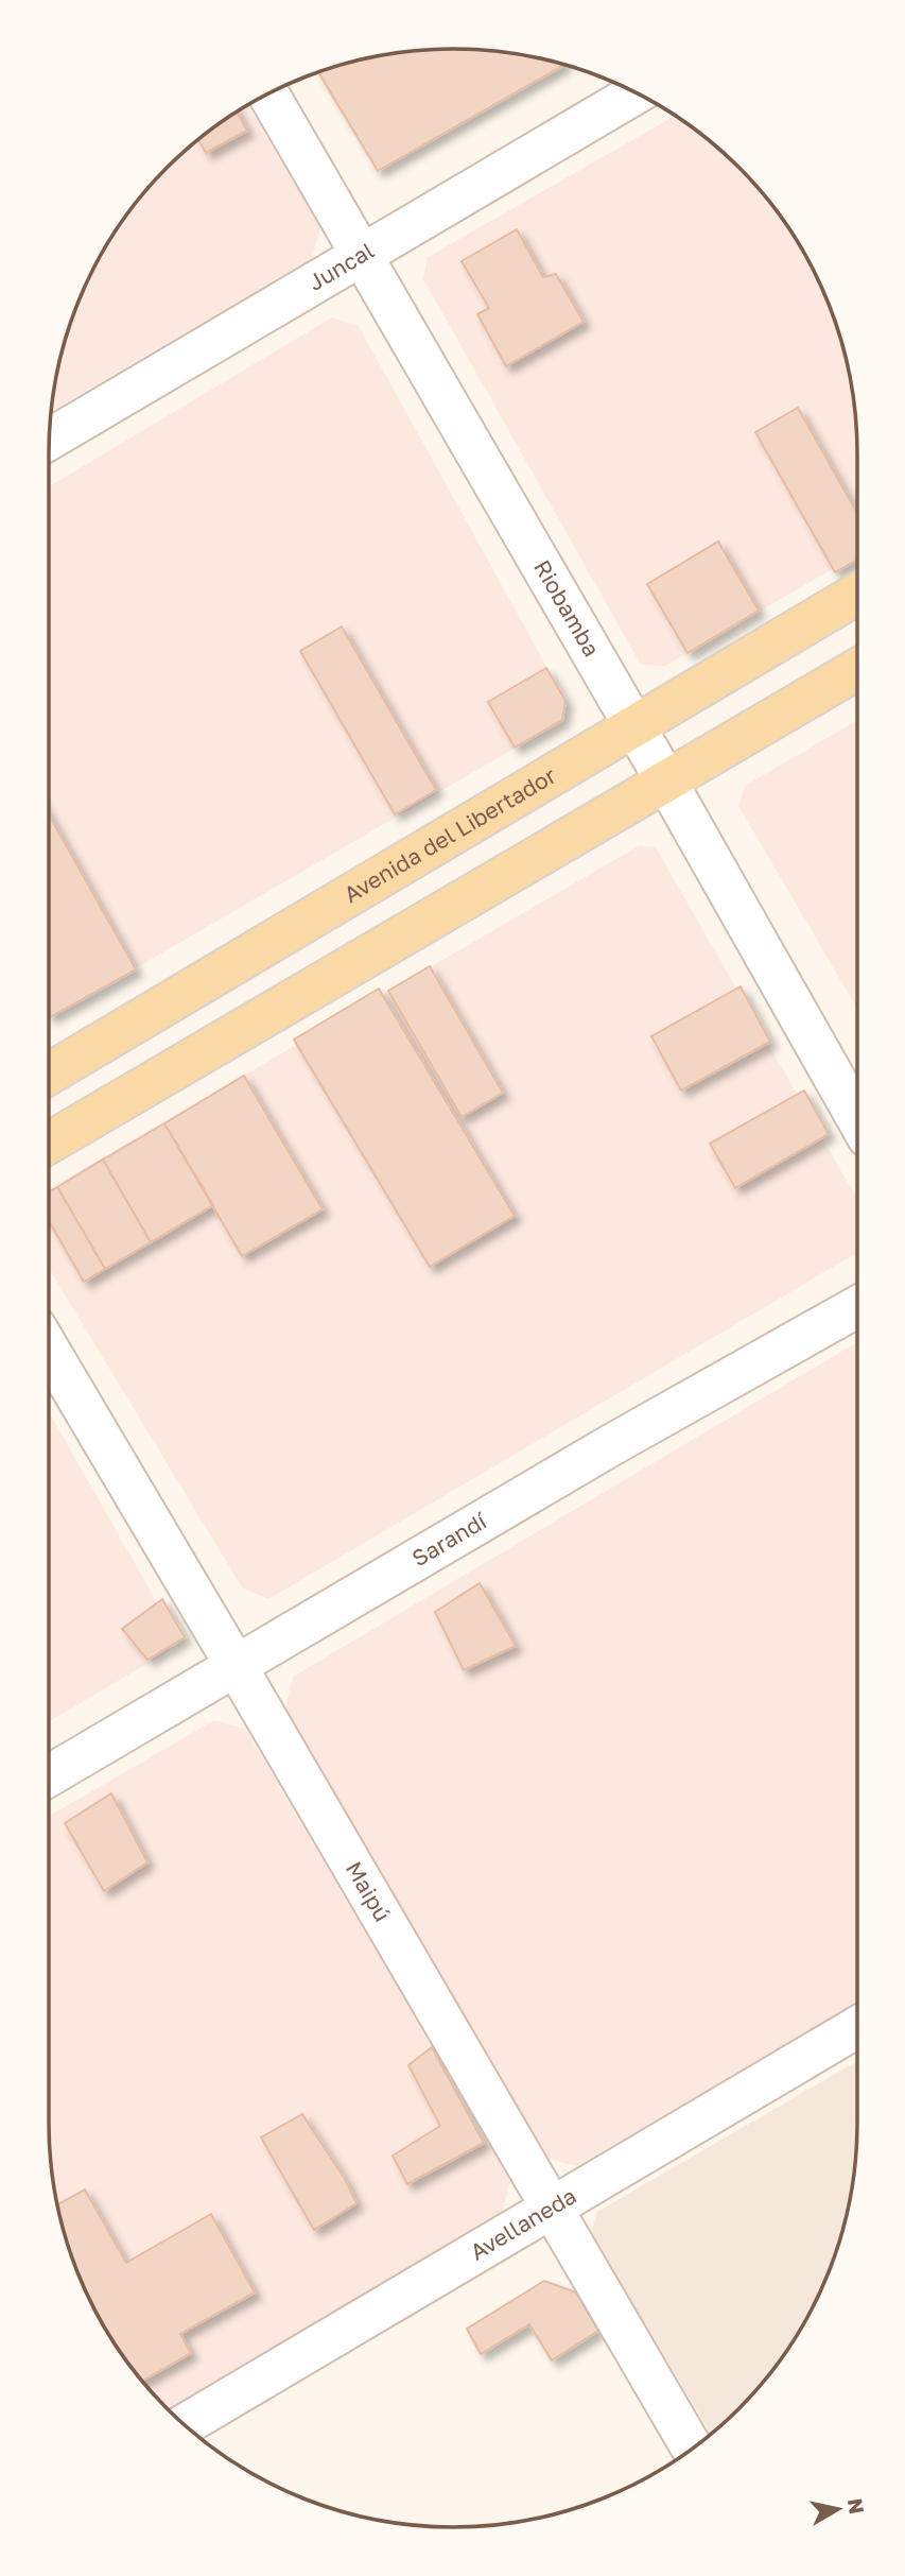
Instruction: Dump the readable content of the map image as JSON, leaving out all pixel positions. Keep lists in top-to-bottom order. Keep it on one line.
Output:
{"streets":{"main road":["Avenida del Libertador"],"street":["Juncal","Riobamba","Sarandí","Maipú","Avellaneda"]},"crossings":[["Juncal","Riobamba"],["Riobamba","Avenida del Libertador"],["Sarandí","Maipú"],["Maipú","Avellaneda"]],"north":"right"}
